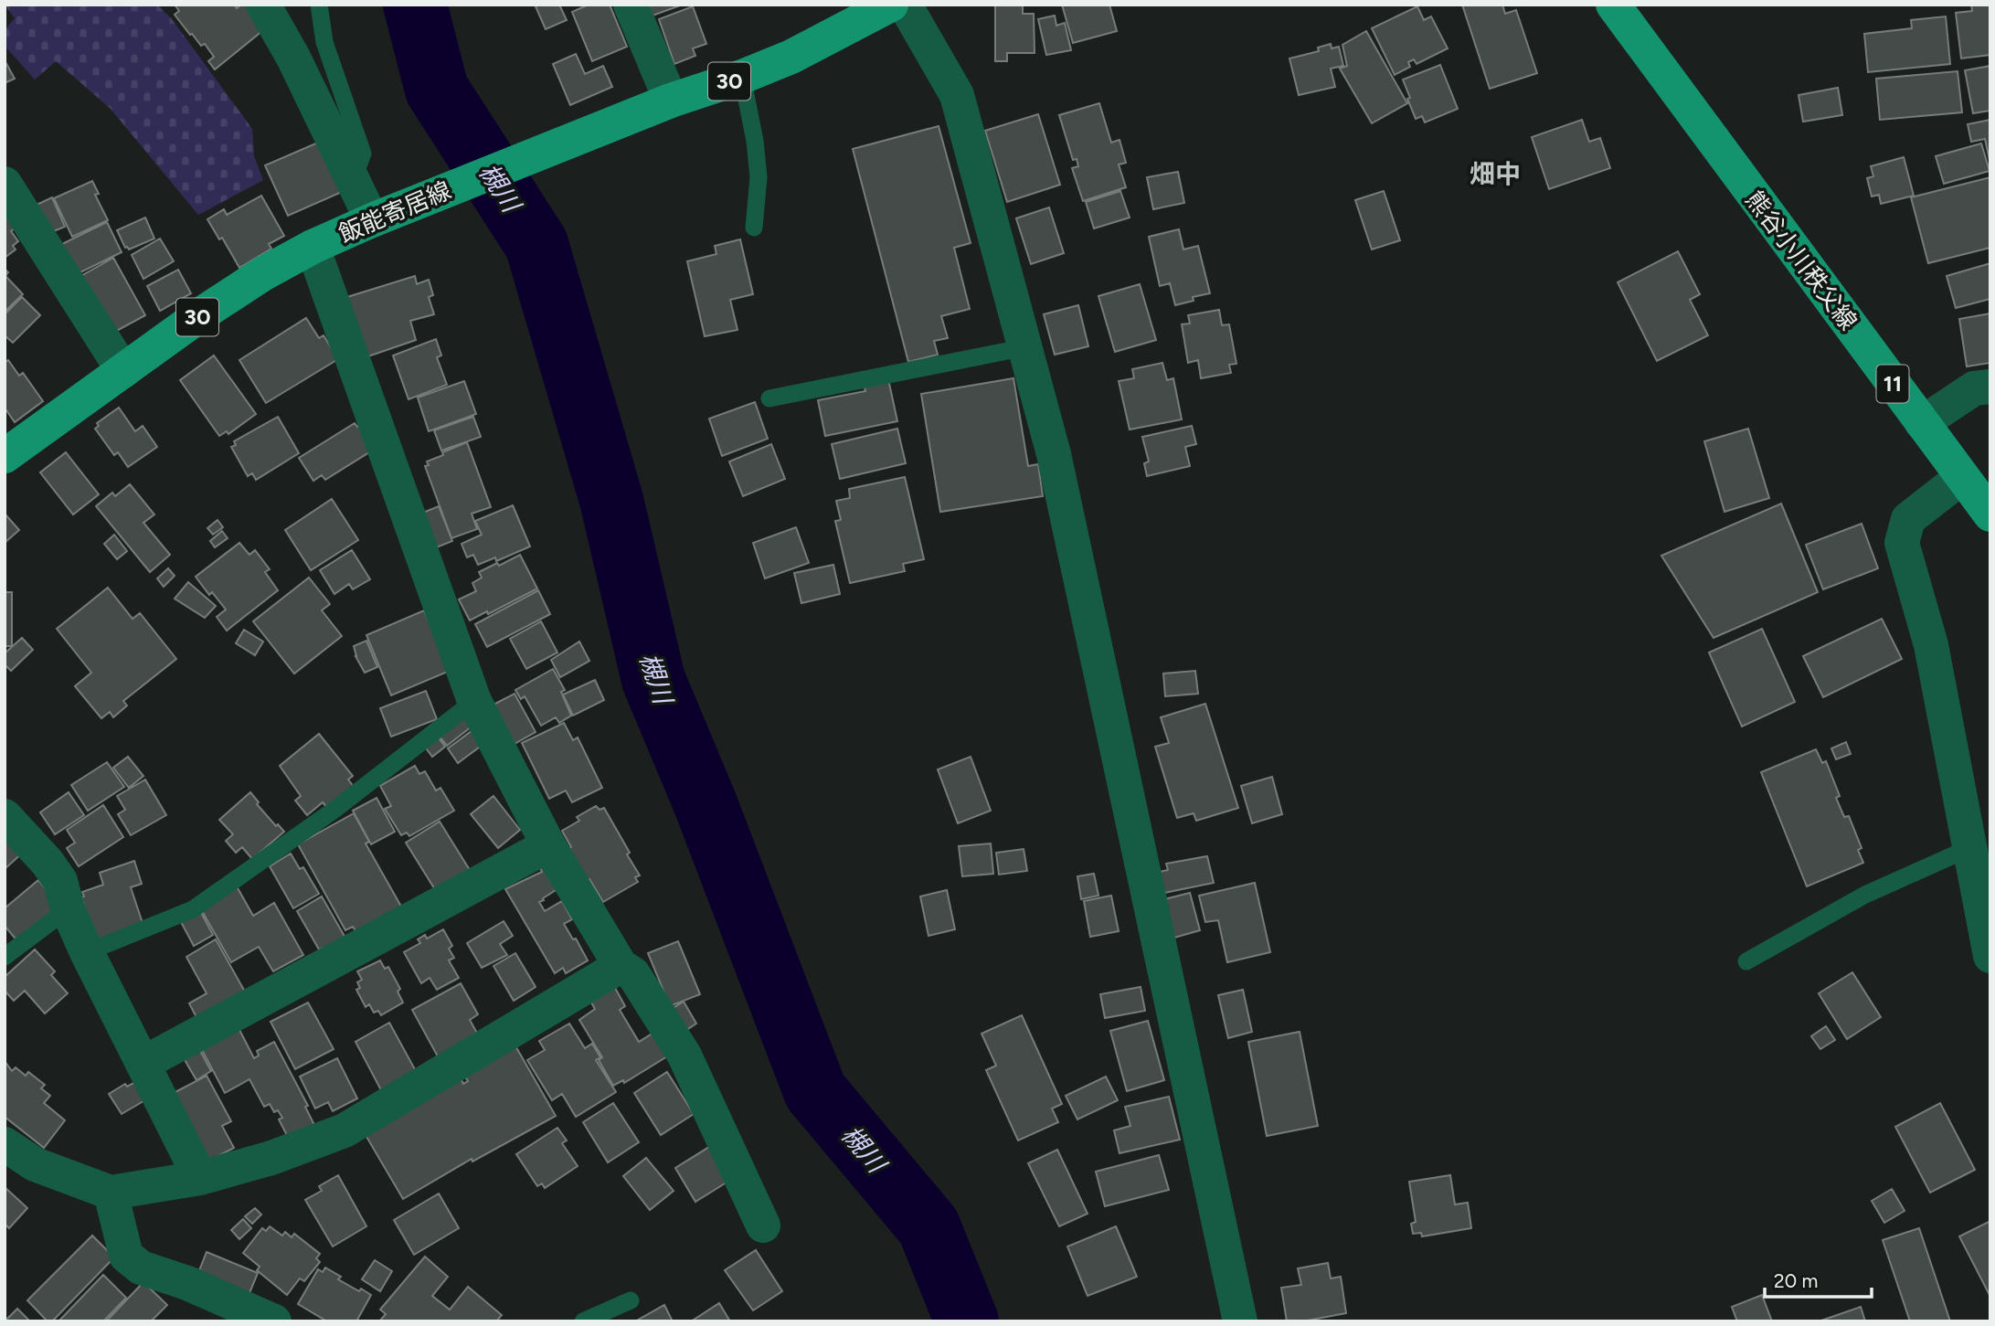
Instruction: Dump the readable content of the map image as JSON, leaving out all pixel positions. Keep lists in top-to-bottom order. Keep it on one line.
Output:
{"streets":{"main road":["30","飯能寄居線","熊谷小川秩父線","11"]},"districts":["畑中"],"water":["槻川"],"scale_bar":"20 m"}
